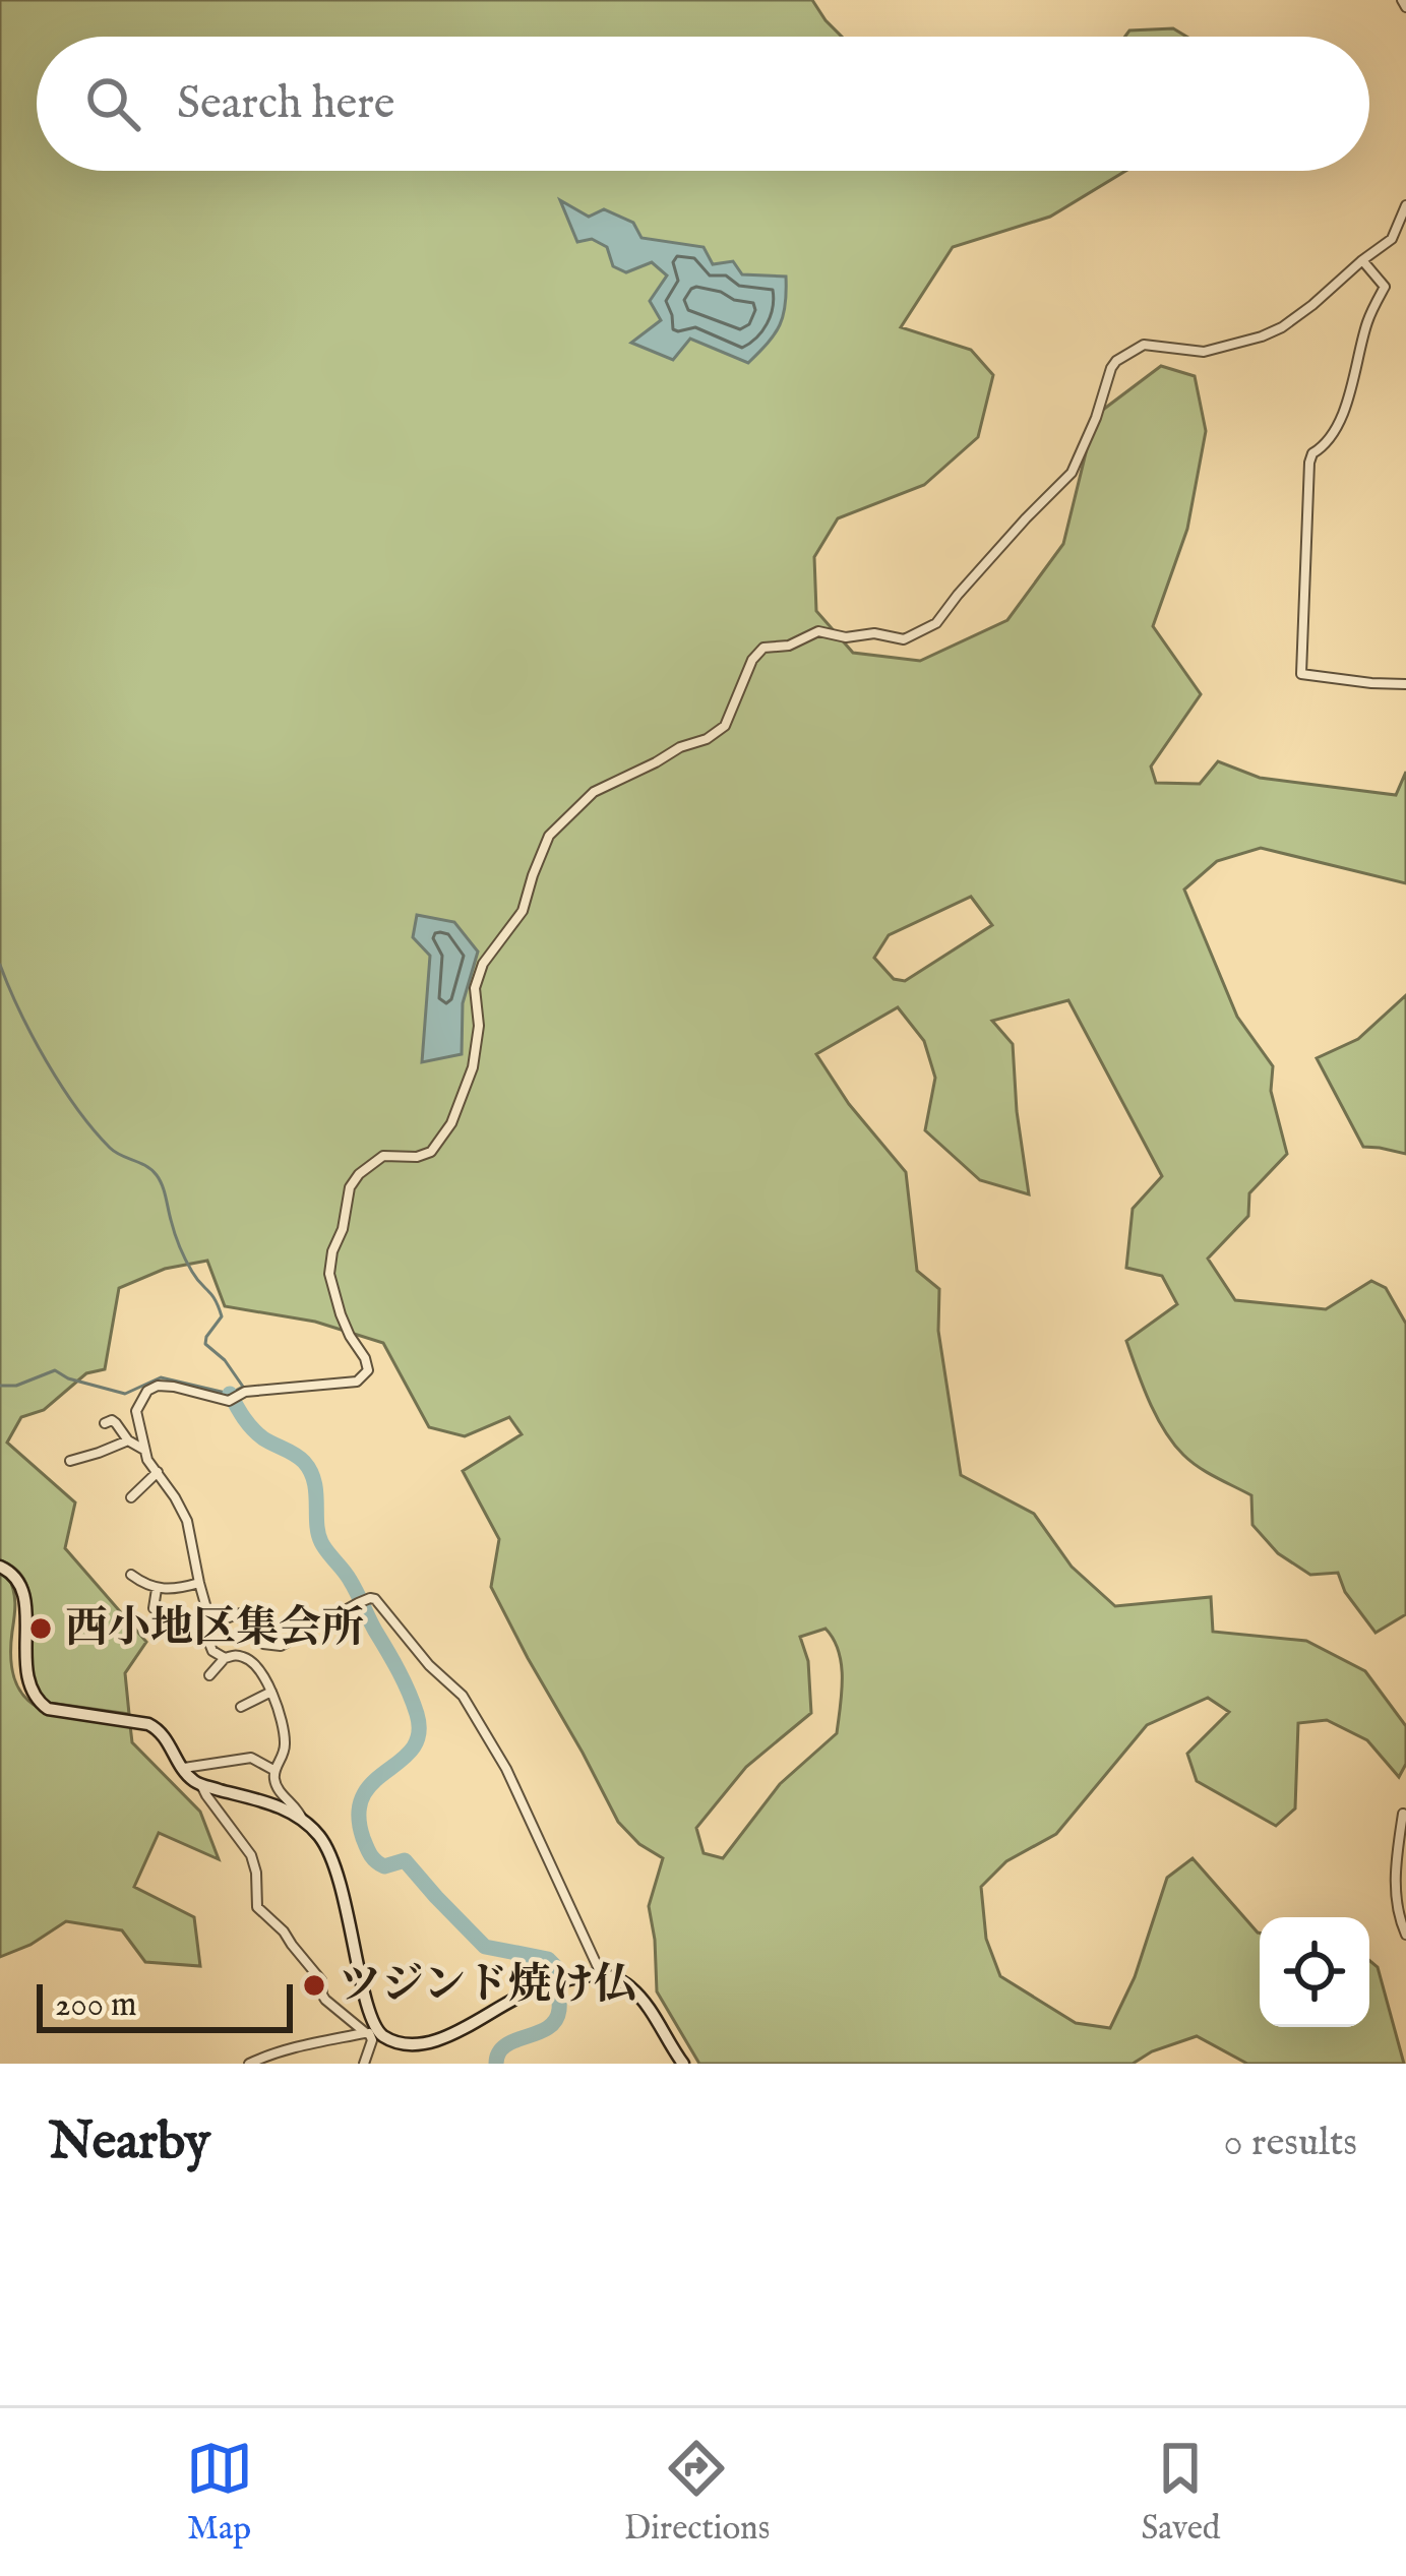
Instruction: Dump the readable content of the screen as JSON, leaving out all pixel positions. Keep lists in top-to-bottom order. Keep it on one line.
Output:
{"places":["西小地区集会所","ツジンド焼け仏"],"scale_bar":"200 m","page":{"search":"Search here","scale":"200 m","heading":["Nearby","0 results"],"nav":["Map","Directions","Saved"]}}
